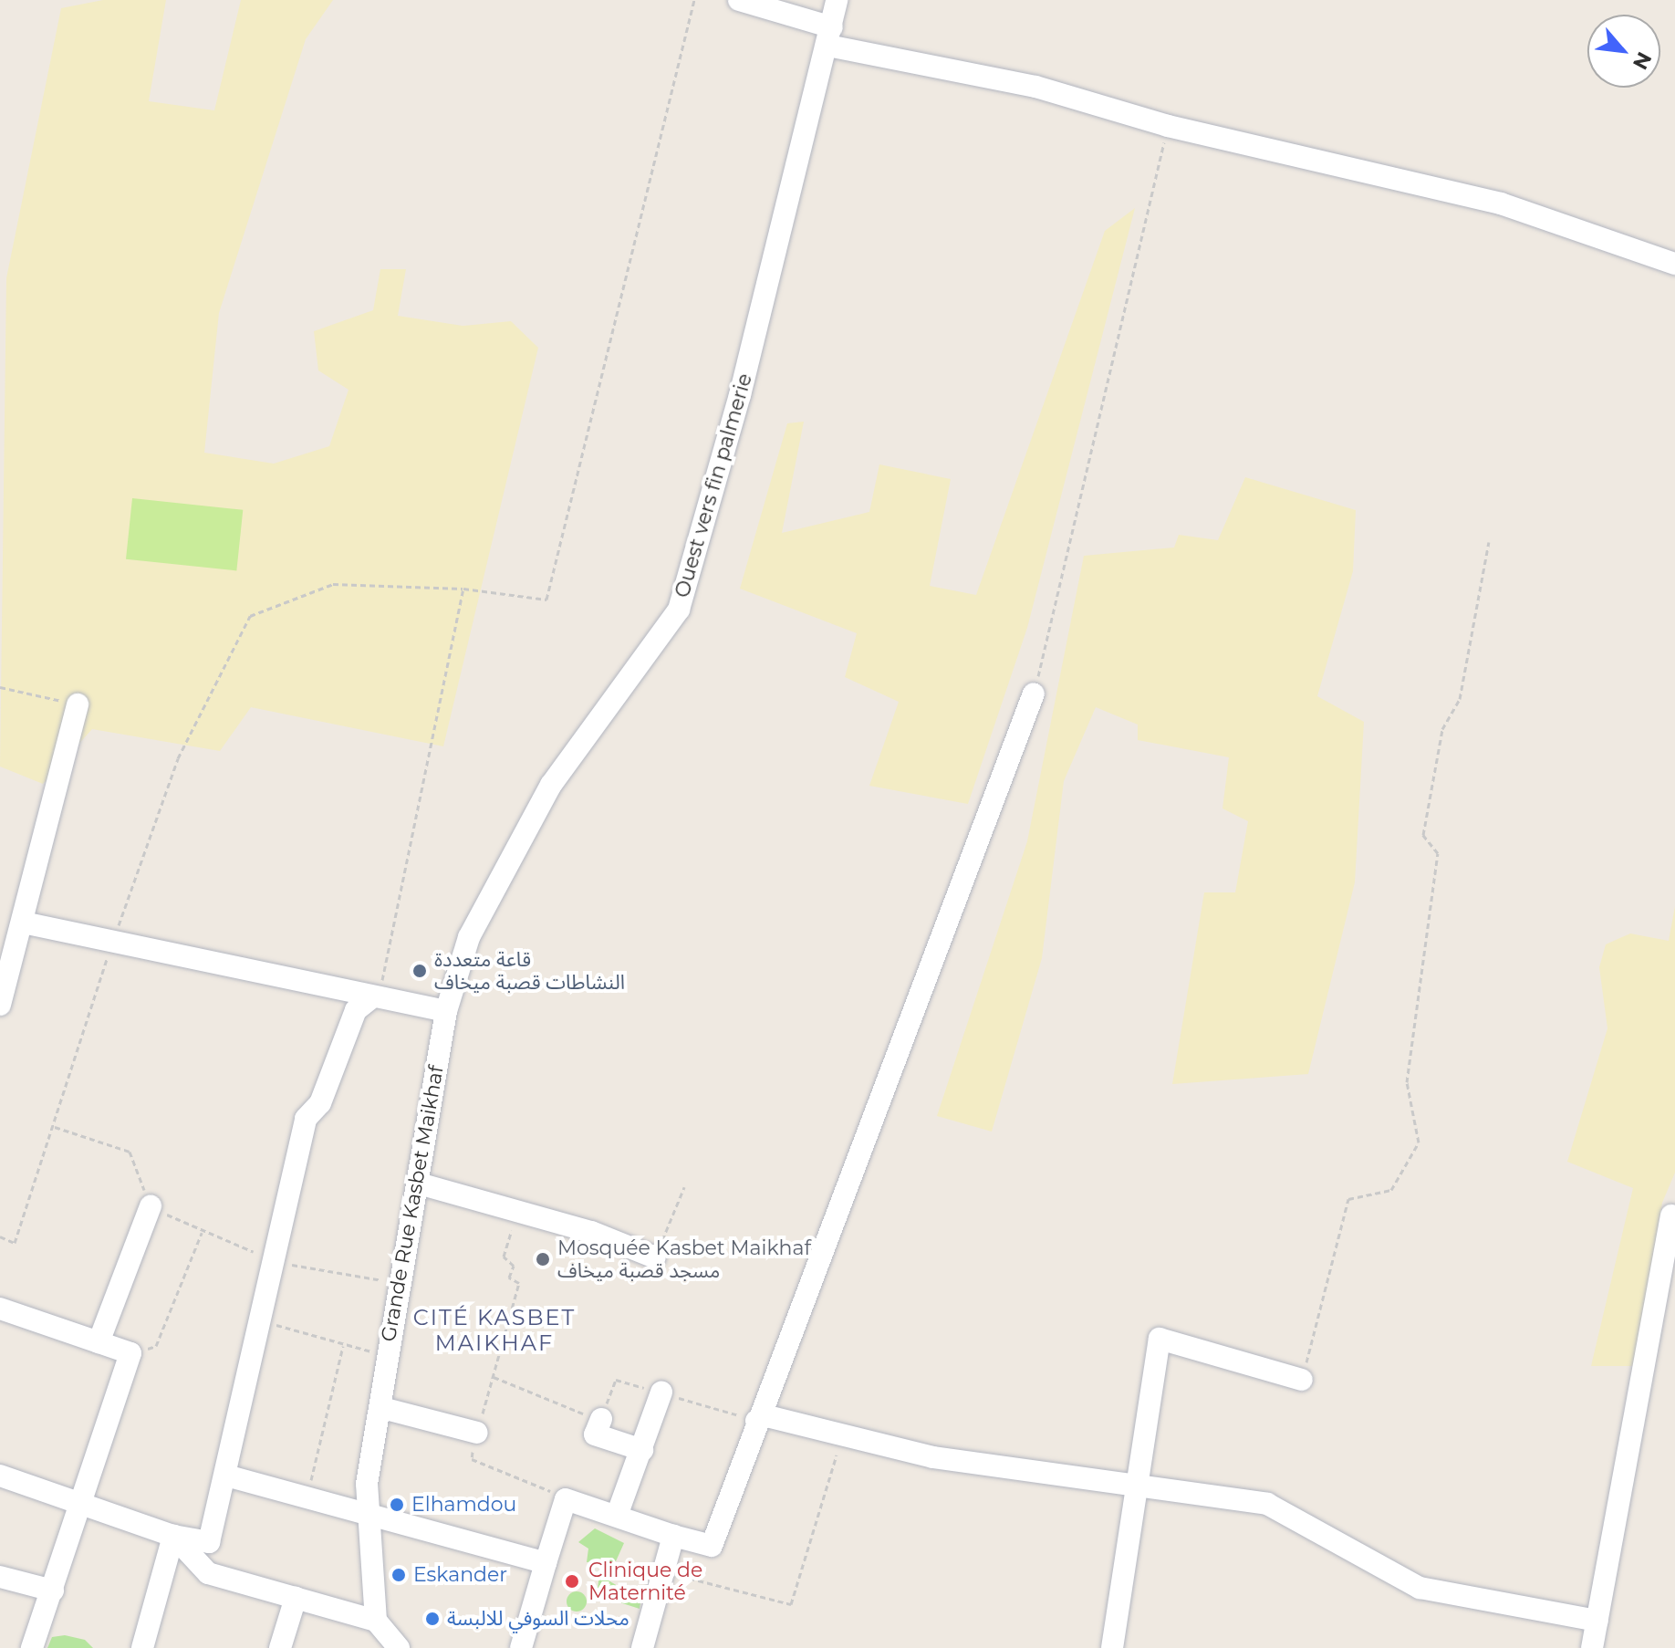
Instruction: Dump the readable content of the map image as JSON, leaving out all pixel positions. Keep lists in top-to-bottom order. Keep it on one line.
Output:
{"streets":{"street":["Ouest vers fin palmerie","Grande Rue Kasbet Maikhaf"]},"crossings":[["Ouest vers fin palmerie","Grande Rue Kasbet Maikhaf"]],"districts":["CITÉ KASBET MAIKHAF"],"places":["قاعة متعددة النشاطات قصبة ميخاف","Mosquée Kasbet Maikhaf مسجد قصبة ميخاف","Elhamdou","Eskander","Clinique de Maternité","محلات السوفي للالبسة"],"north":"bottom right"}
